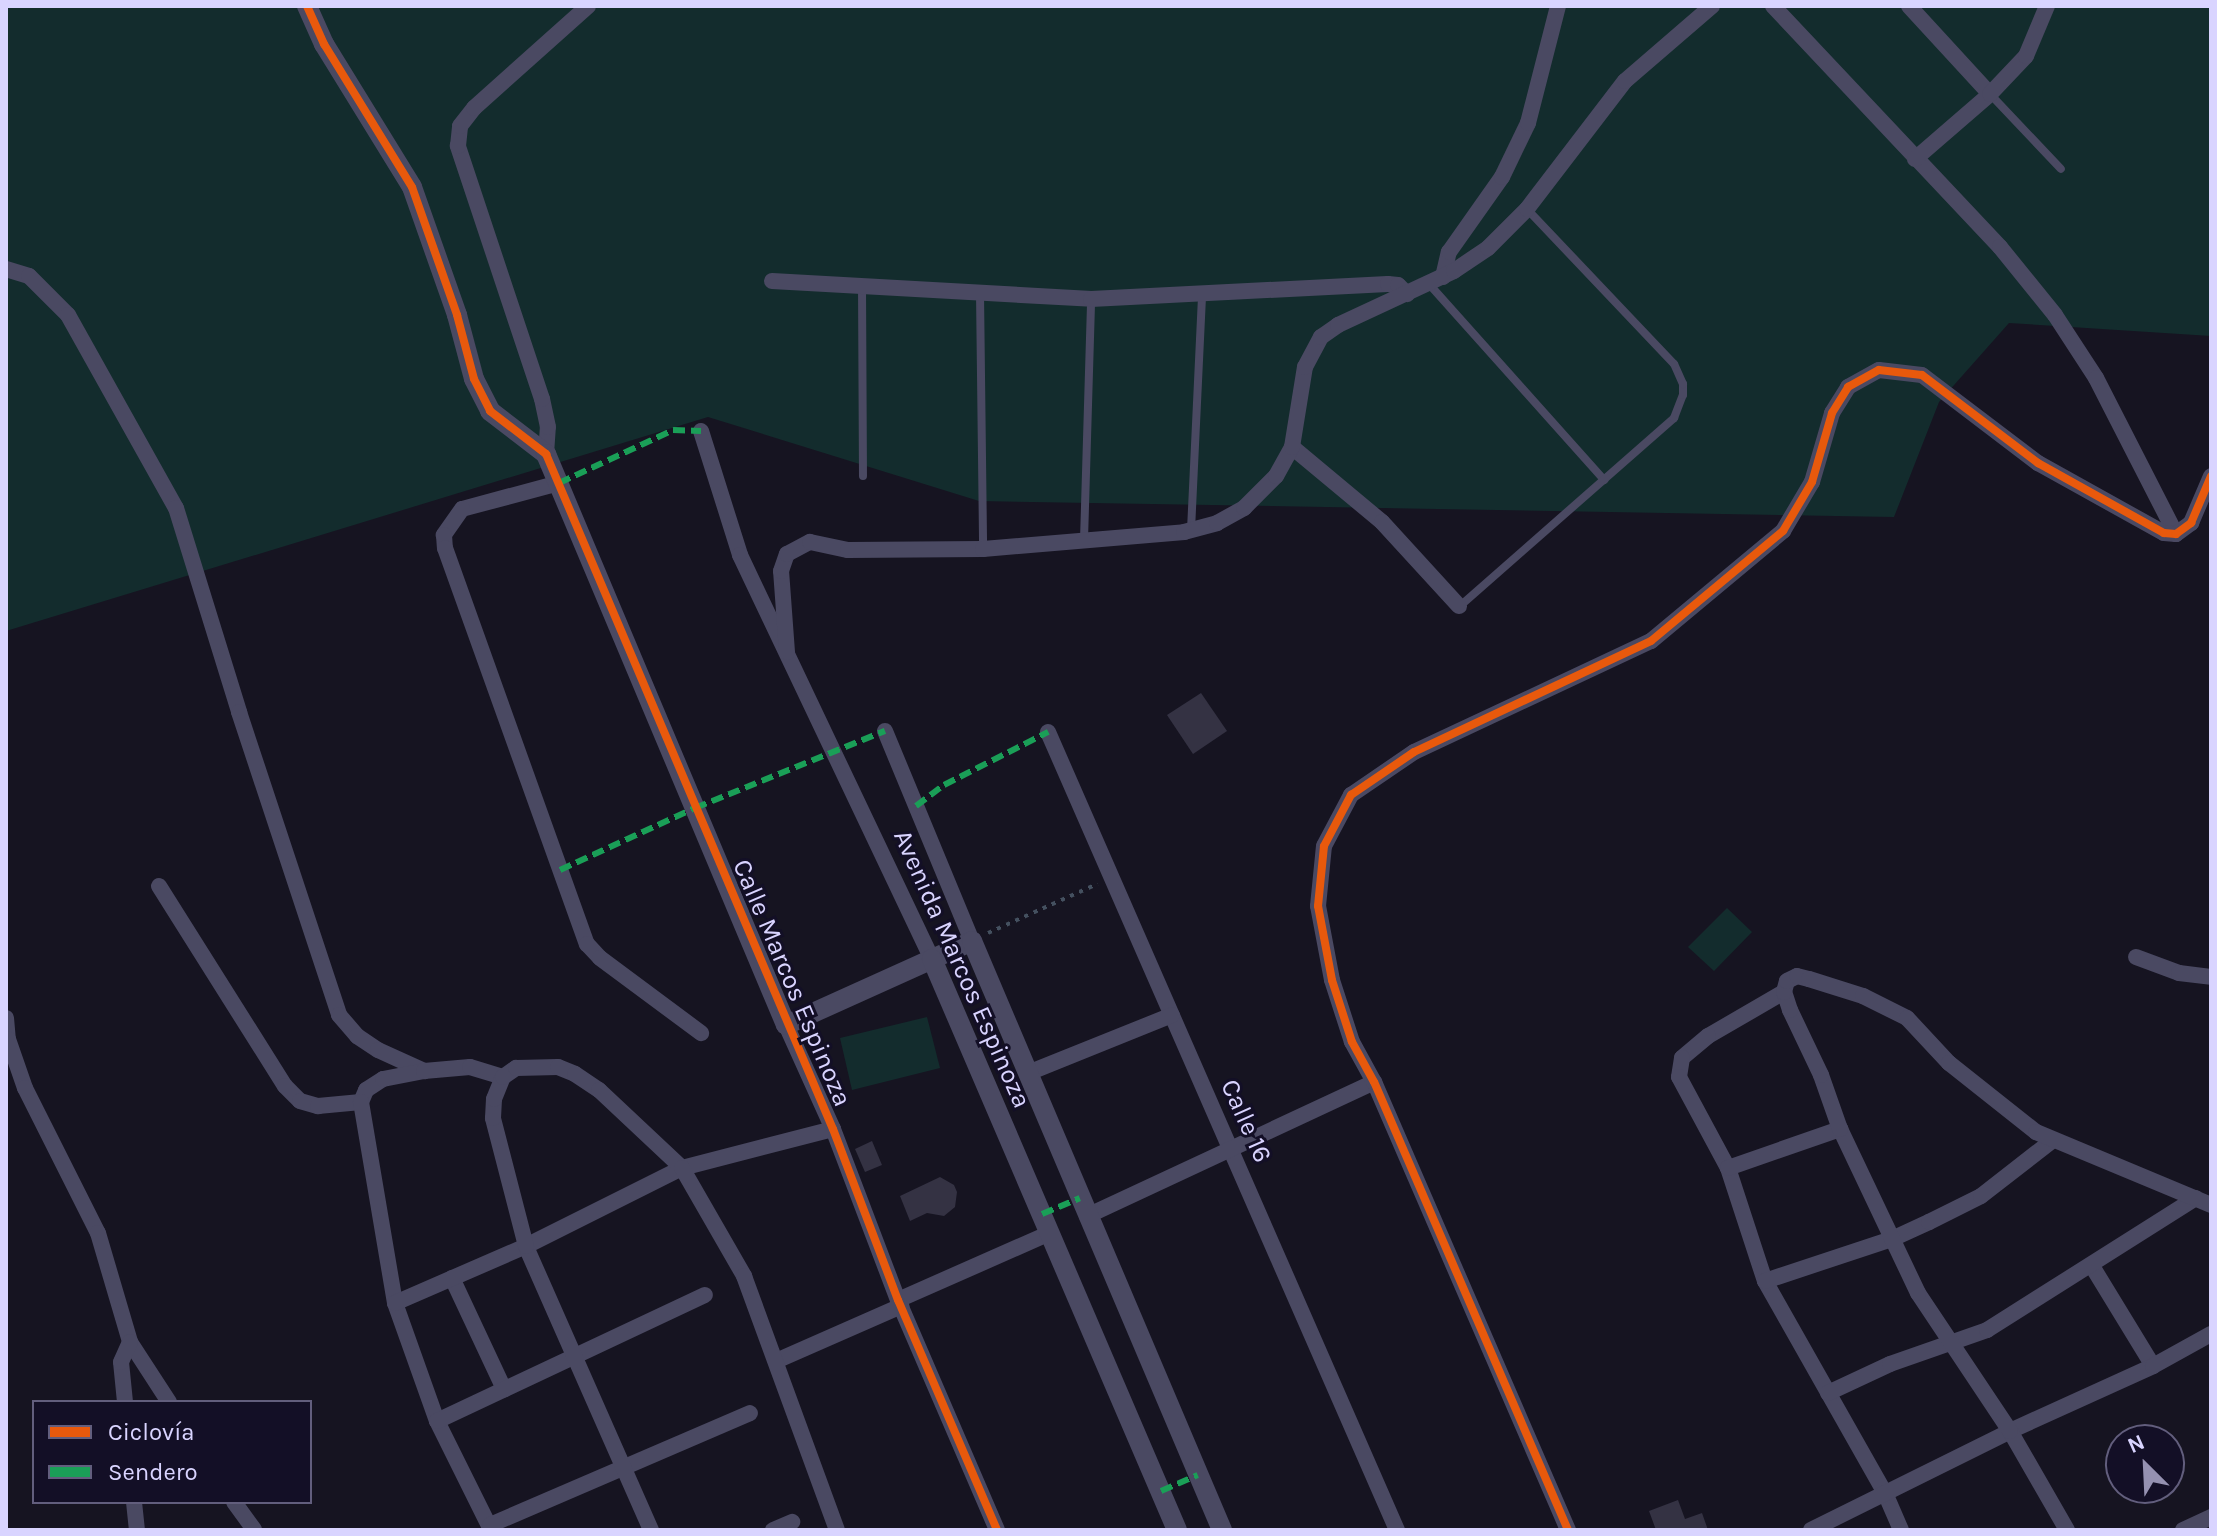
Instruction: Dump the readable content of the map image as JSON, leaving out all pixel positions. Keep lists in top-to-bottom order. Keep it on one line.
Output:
{"streets":{"street":["Avenida Marcos Espinoza","Calle Marcos Espinoza","Calle 16"]},"legend":["Ciclovía","Sendero"],"north":"top left"}
